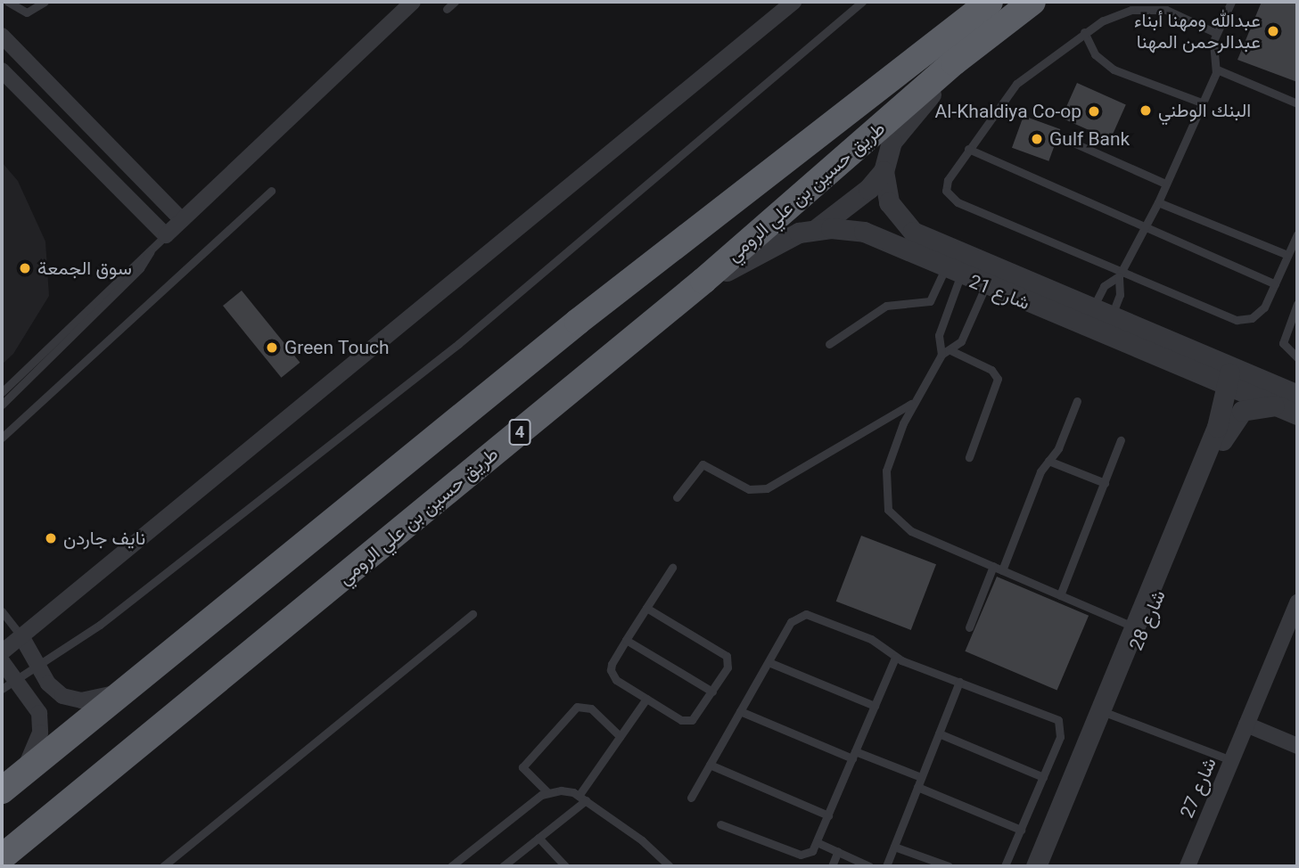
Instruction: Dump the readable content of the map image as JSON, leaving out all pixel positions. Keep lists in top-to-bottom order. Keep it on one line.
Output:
{"streets":{"highway":["طريق حسين بن علي الرومي","4"],"street":["شارع 21","شارع 28","شارع 27"]},"crossings":[["طريق حسين بن علي الرومي","شارع 21"],["شارع 21","شارع 28"]],"places":["عبدالله ومهنا أبناء عبدالرحمن المهنا","البنك الوطني","Al-Khaldiya Co-op","Gulf Bank","سوق الجمعة","Green Touch","نايف جاردن"]}
